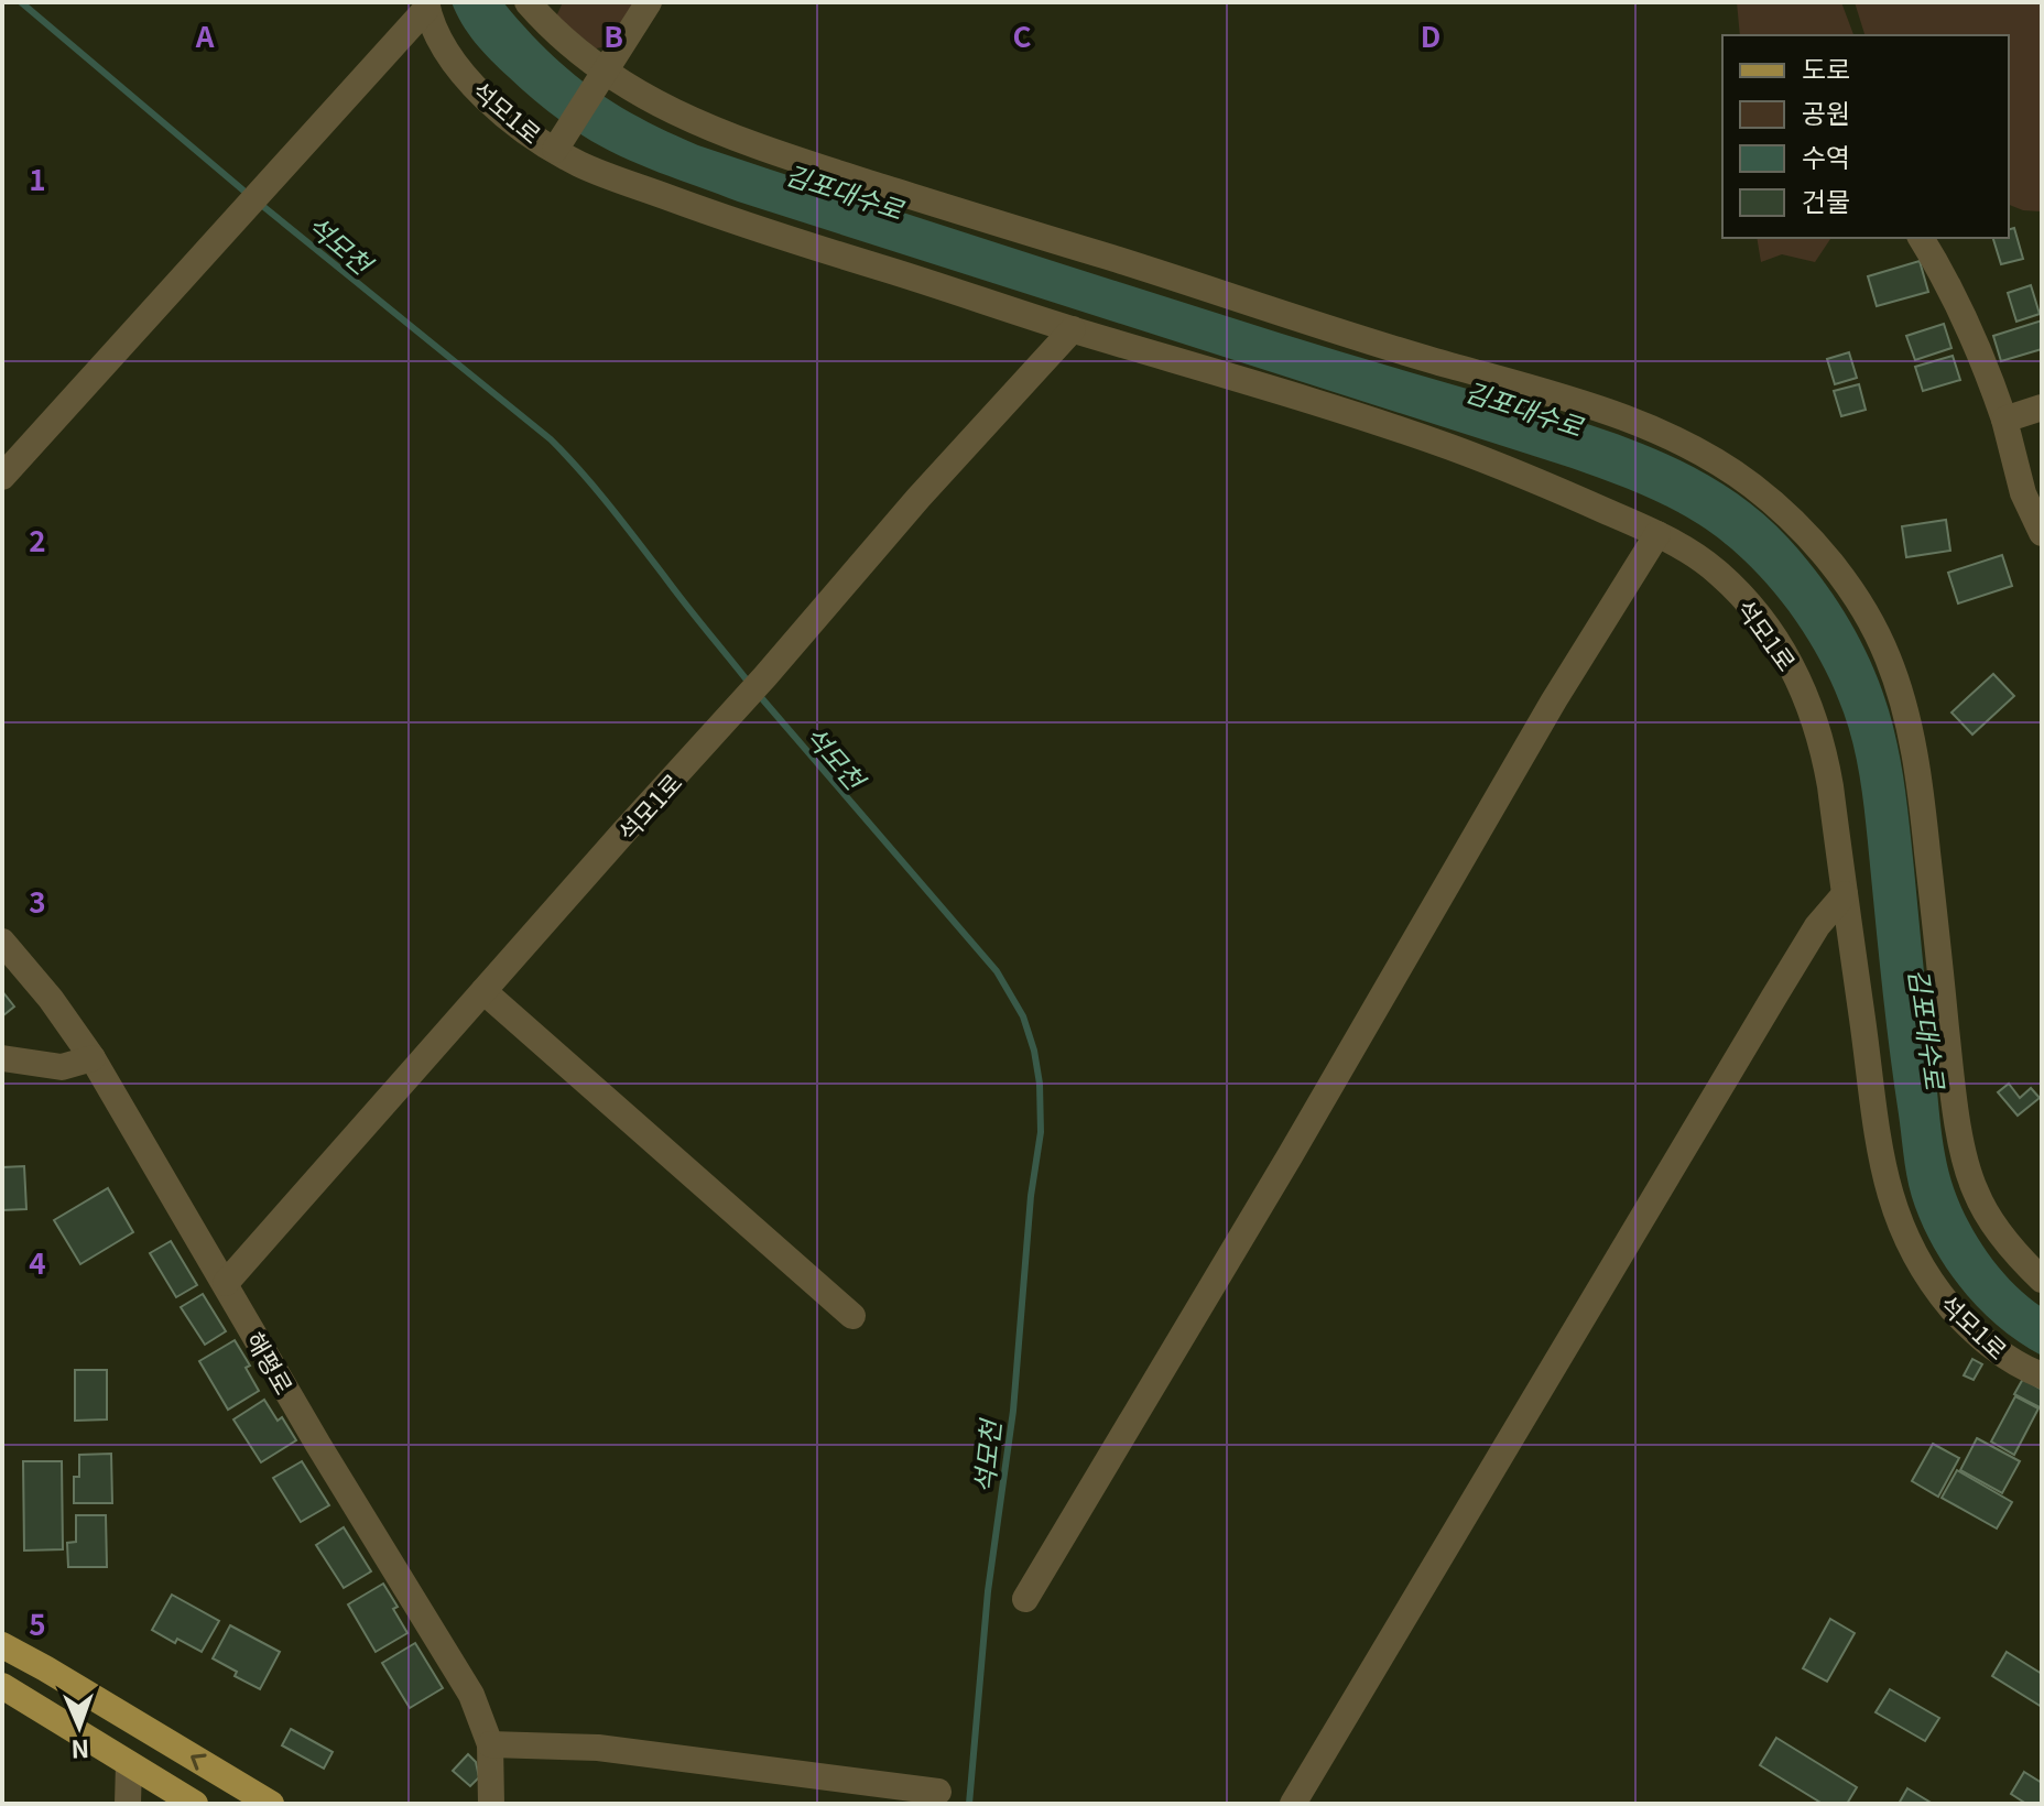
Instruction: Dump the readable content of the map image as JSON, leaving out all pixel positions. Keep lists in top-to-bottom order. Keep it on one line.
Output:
{"streets":{"lane":["석모1로","해평로"]},"crossings":[["석모1로","해평로"]],"water":["김포대수로","석모천"],"legend":["도로","공원","수역","건물"],"north":"bottom","grid":{"columns":["A","B","C","D"],"rows":["1","2","3","4","5"]}}
